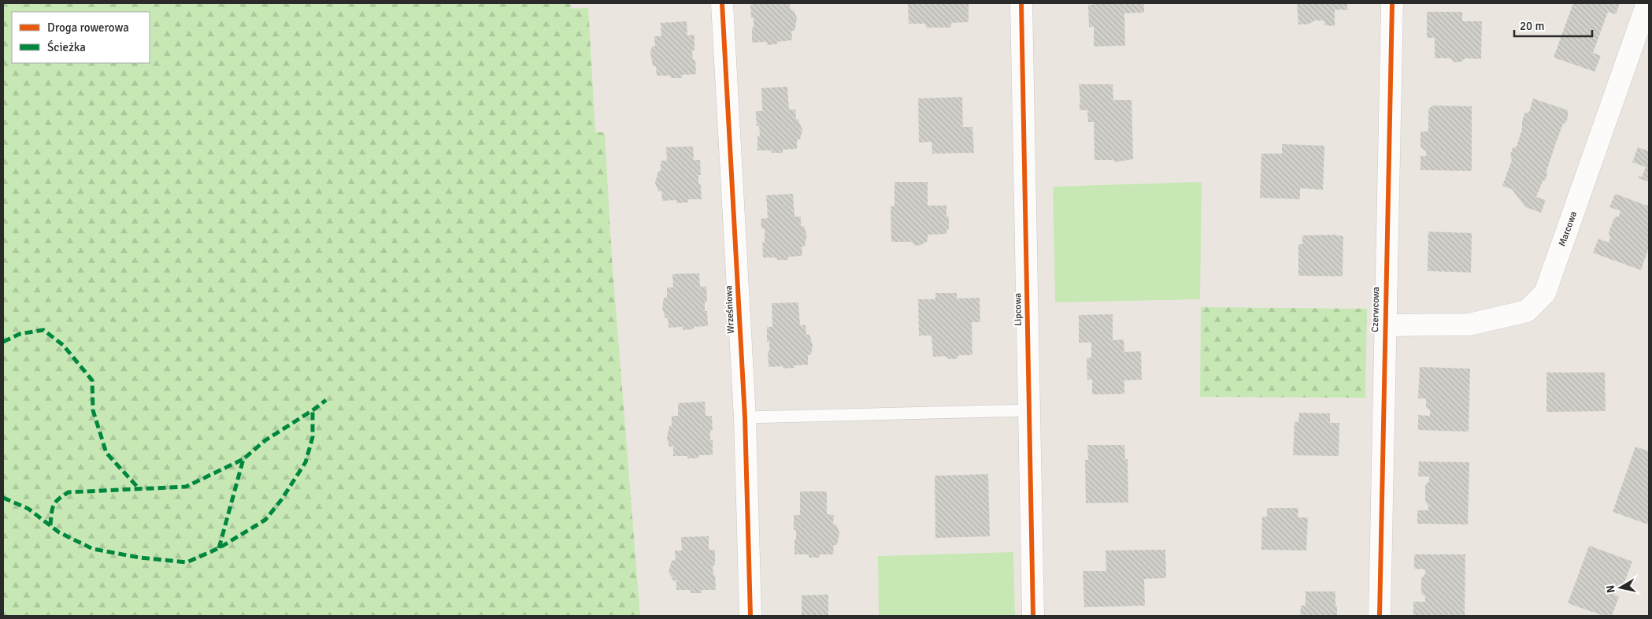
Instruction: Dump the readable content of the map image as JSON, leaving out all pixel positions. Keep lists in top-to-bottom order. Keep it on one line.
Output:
{"streets":{"street":["Marcowa","Wrześniowa","Lipcowa","Czerwcowa"]},"crossings":[["Marcowa","Czerwcowa"]],"legend":["Droga rowerowa","Ścieżka"],"scale_bar":"20 m","north":"left"}
